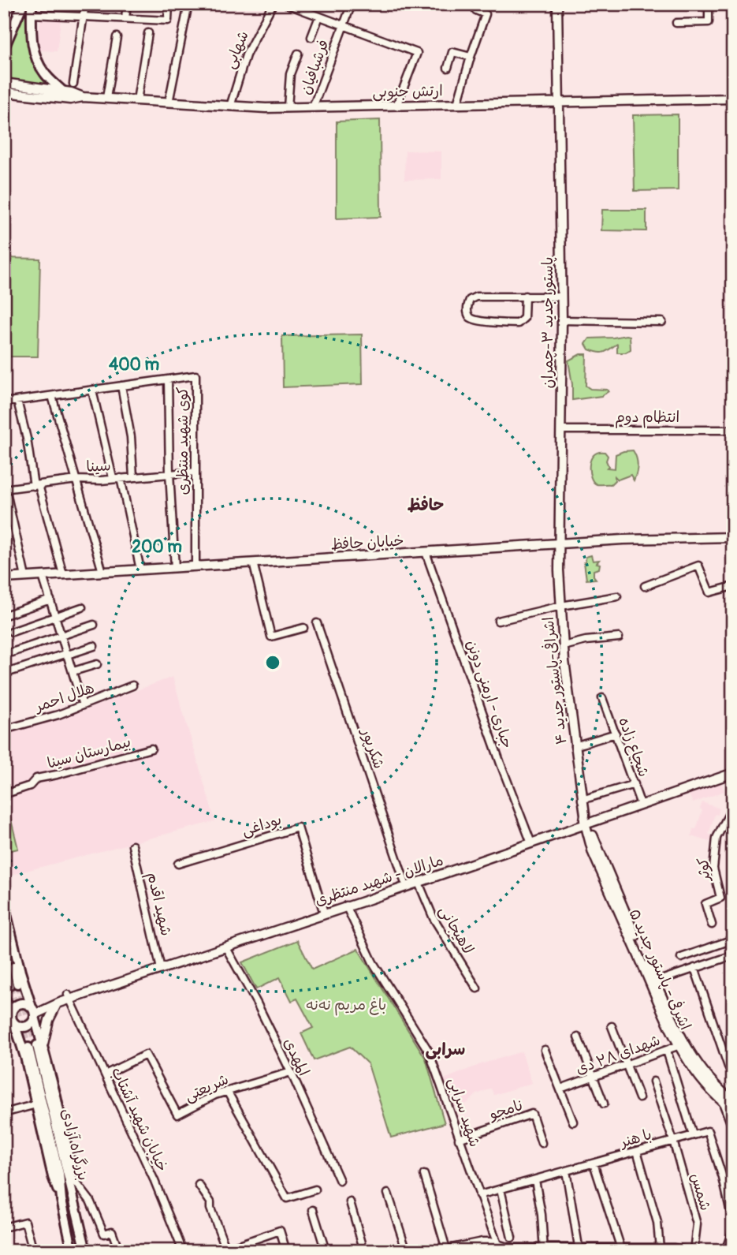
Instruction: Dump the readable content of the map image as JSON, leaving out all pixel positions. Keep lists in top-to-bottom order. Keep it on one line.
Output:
{"streets":{"highway":["بزرگراه آزادی"],"main road":["ارتش جنوبی","پاستور جدید ۳-چمران","خیابان حافظ","اشرافی-پاستور جدید ۴","مارالان - شهید منتظری","اشرفی - پاستور جدید ۵"],"street":["شهابی","فرشبافیان","انتظام دوم","کوی شهید منتظری","سینا","جباری - ارمنی دونن","هلال احمر","شجاع زاده","شکرپور","بیمارستان سینا","بوداغی","کوثر","شهید اقدم","لاهیجانی","شهدای ۲۸ دی","المهدی","شریعتی","نامجو","شهید سرابی","خیابان شهید آشتاب","با هنر","شمس"]},"crossings":[["شهابی","ارتش جنوبی"],["فرشبافیان","ارتش جنوبی"],["ارتش جنوبی","پاستور جدید ۳-چمران"],["پاستور جدید ۳-چمران","انتظام دوم"],["پاستور جدید ۳-چمران","خیابان حافظ"],["پاستور جدید ۳-چمران","اشرافی-پاستور جدید ۴"],["کوی شهید منتظری","سینا"],["کوی شهید منتظری","خیابان حافظ"],["خیابان حافظ","اشرافی-پاستور جدید ۴"],["خیابان حافظ","جباری - ارمنی دونن"],["اشرافی-پاستور جدید ۴","مارالان - شهید منتظری"],["اشرافی-پاستور جدید ۴","اشرفی - پاستور جدید ۵"],["جباری - ارمنی دونن","مارالان - شهید منتظری"],["شجاع زاده","مارالان - شهید منتظری"],["بوداغی","مارالان - شهید منتظری"],["مارالان - شهید منتظری","شهید اقدم"],["مارالان - شهید منتظری","لاهیجانی"],["مارالان - شهید منتظری","اشرفی - پاستور جدید ۵"],["مارالان - شهید منتظری","المهدی"],["مارالان - شهید منتظری","شهید سرابی"],["مارالان - شهید منتظری","خیابان شهید آشتاب"],["اشرفی - پاستور جدید ۵","شهدای ۲۸ دی"],["المهدی","شریعتی"],["شریعتی","خیابان شهید آشتاب"],["نامجو","شهید سرابی"],["شهید سرابی","با هنر"],["با هنر","شمس"]],"districts":["حافظ","سرابی"],"parks":["باغ مریم نه‌نه"],"rings":["400 m","200 m"]}
